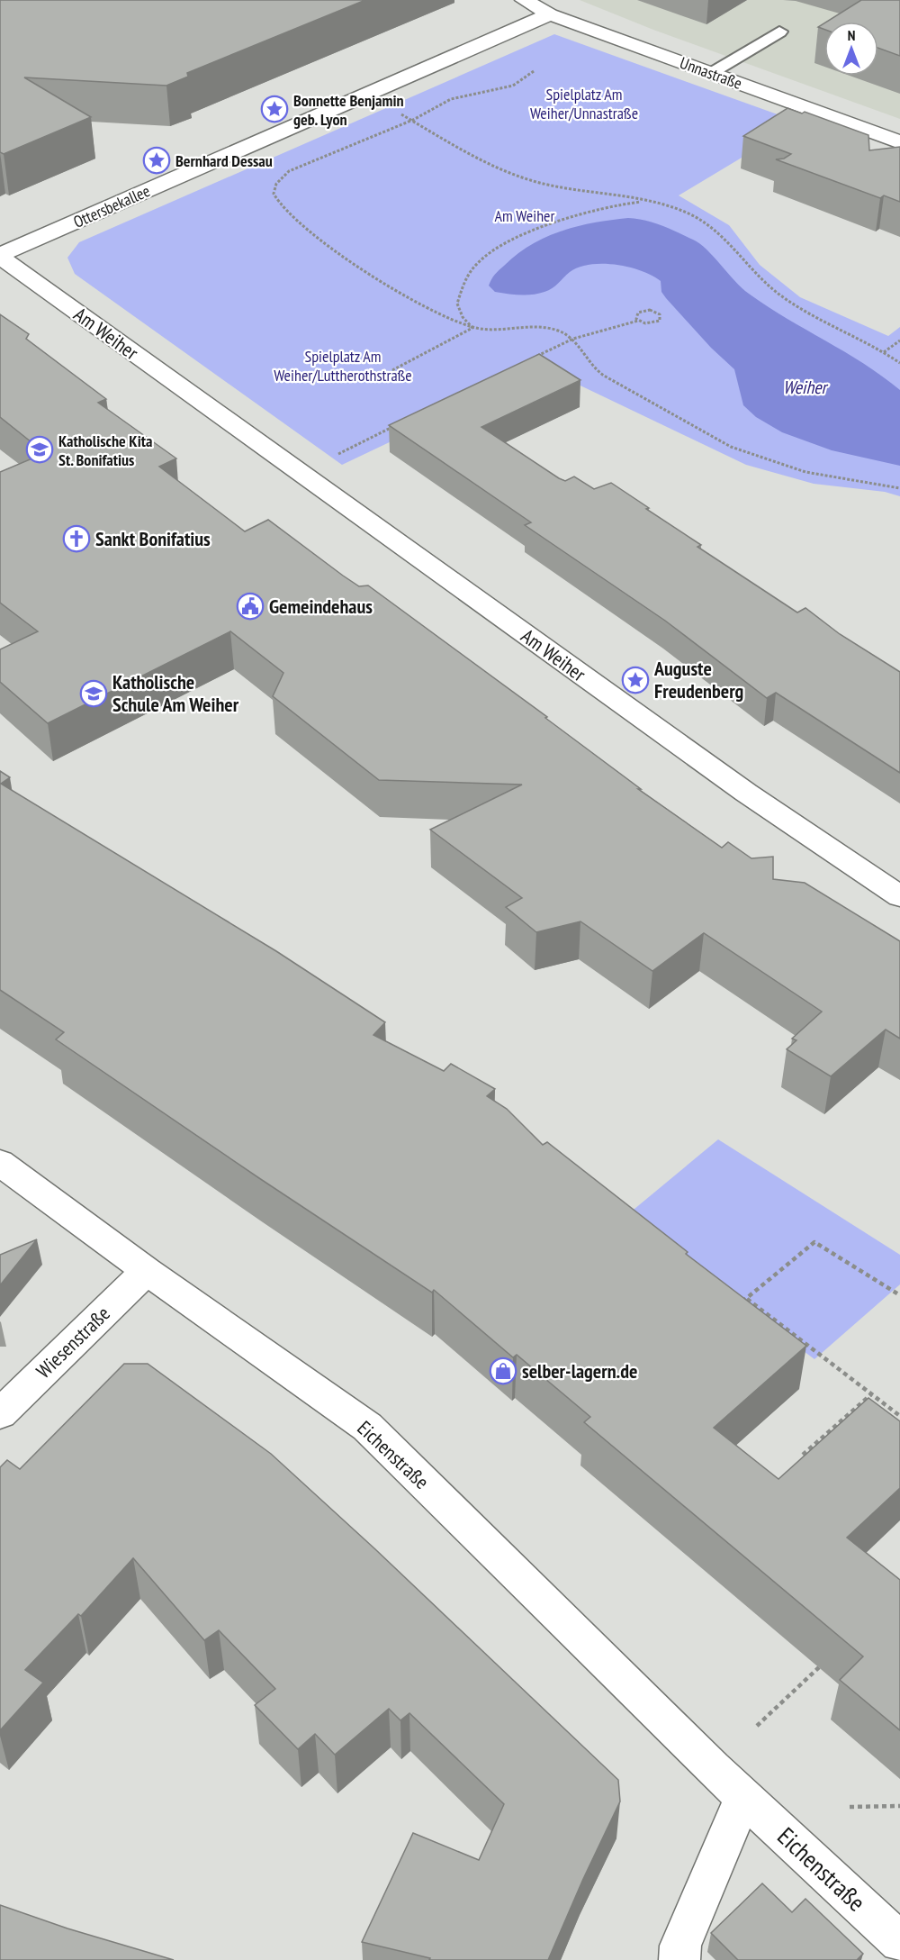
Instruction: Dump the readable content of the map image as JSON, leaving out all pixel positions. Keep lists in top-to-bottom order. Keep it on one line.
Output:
{"streets":{"street":["Unnastraße","Ottersbekallee","Am Weiher","Wiesenstraße","Eichenstraße"]},"crossings":[["Unnastraße","Ottersbekallee"],["Ottersbekallee","Am Weiher"],["Wiesenstraße","Eichenstraße"]],"water":["Weiher"],"parks":["Spielplatz Am Weiher/Unnastraße","Am Weiher","Spielplatz Am Weiher/Luttherothstraße"],"places":{"place":["Bonnette Benjamin geb. Lyon","Bernhard Dessau","Auguste Freudenberg"],"school or university":["Katholische Kita St. Bonifatius","Katholische Schule Am Weiher"],"church":["Sankt Bonifatius"],"public building":["Gemeindehaus"],"shop":["selber-lagern.de"]},"north":"top"}
